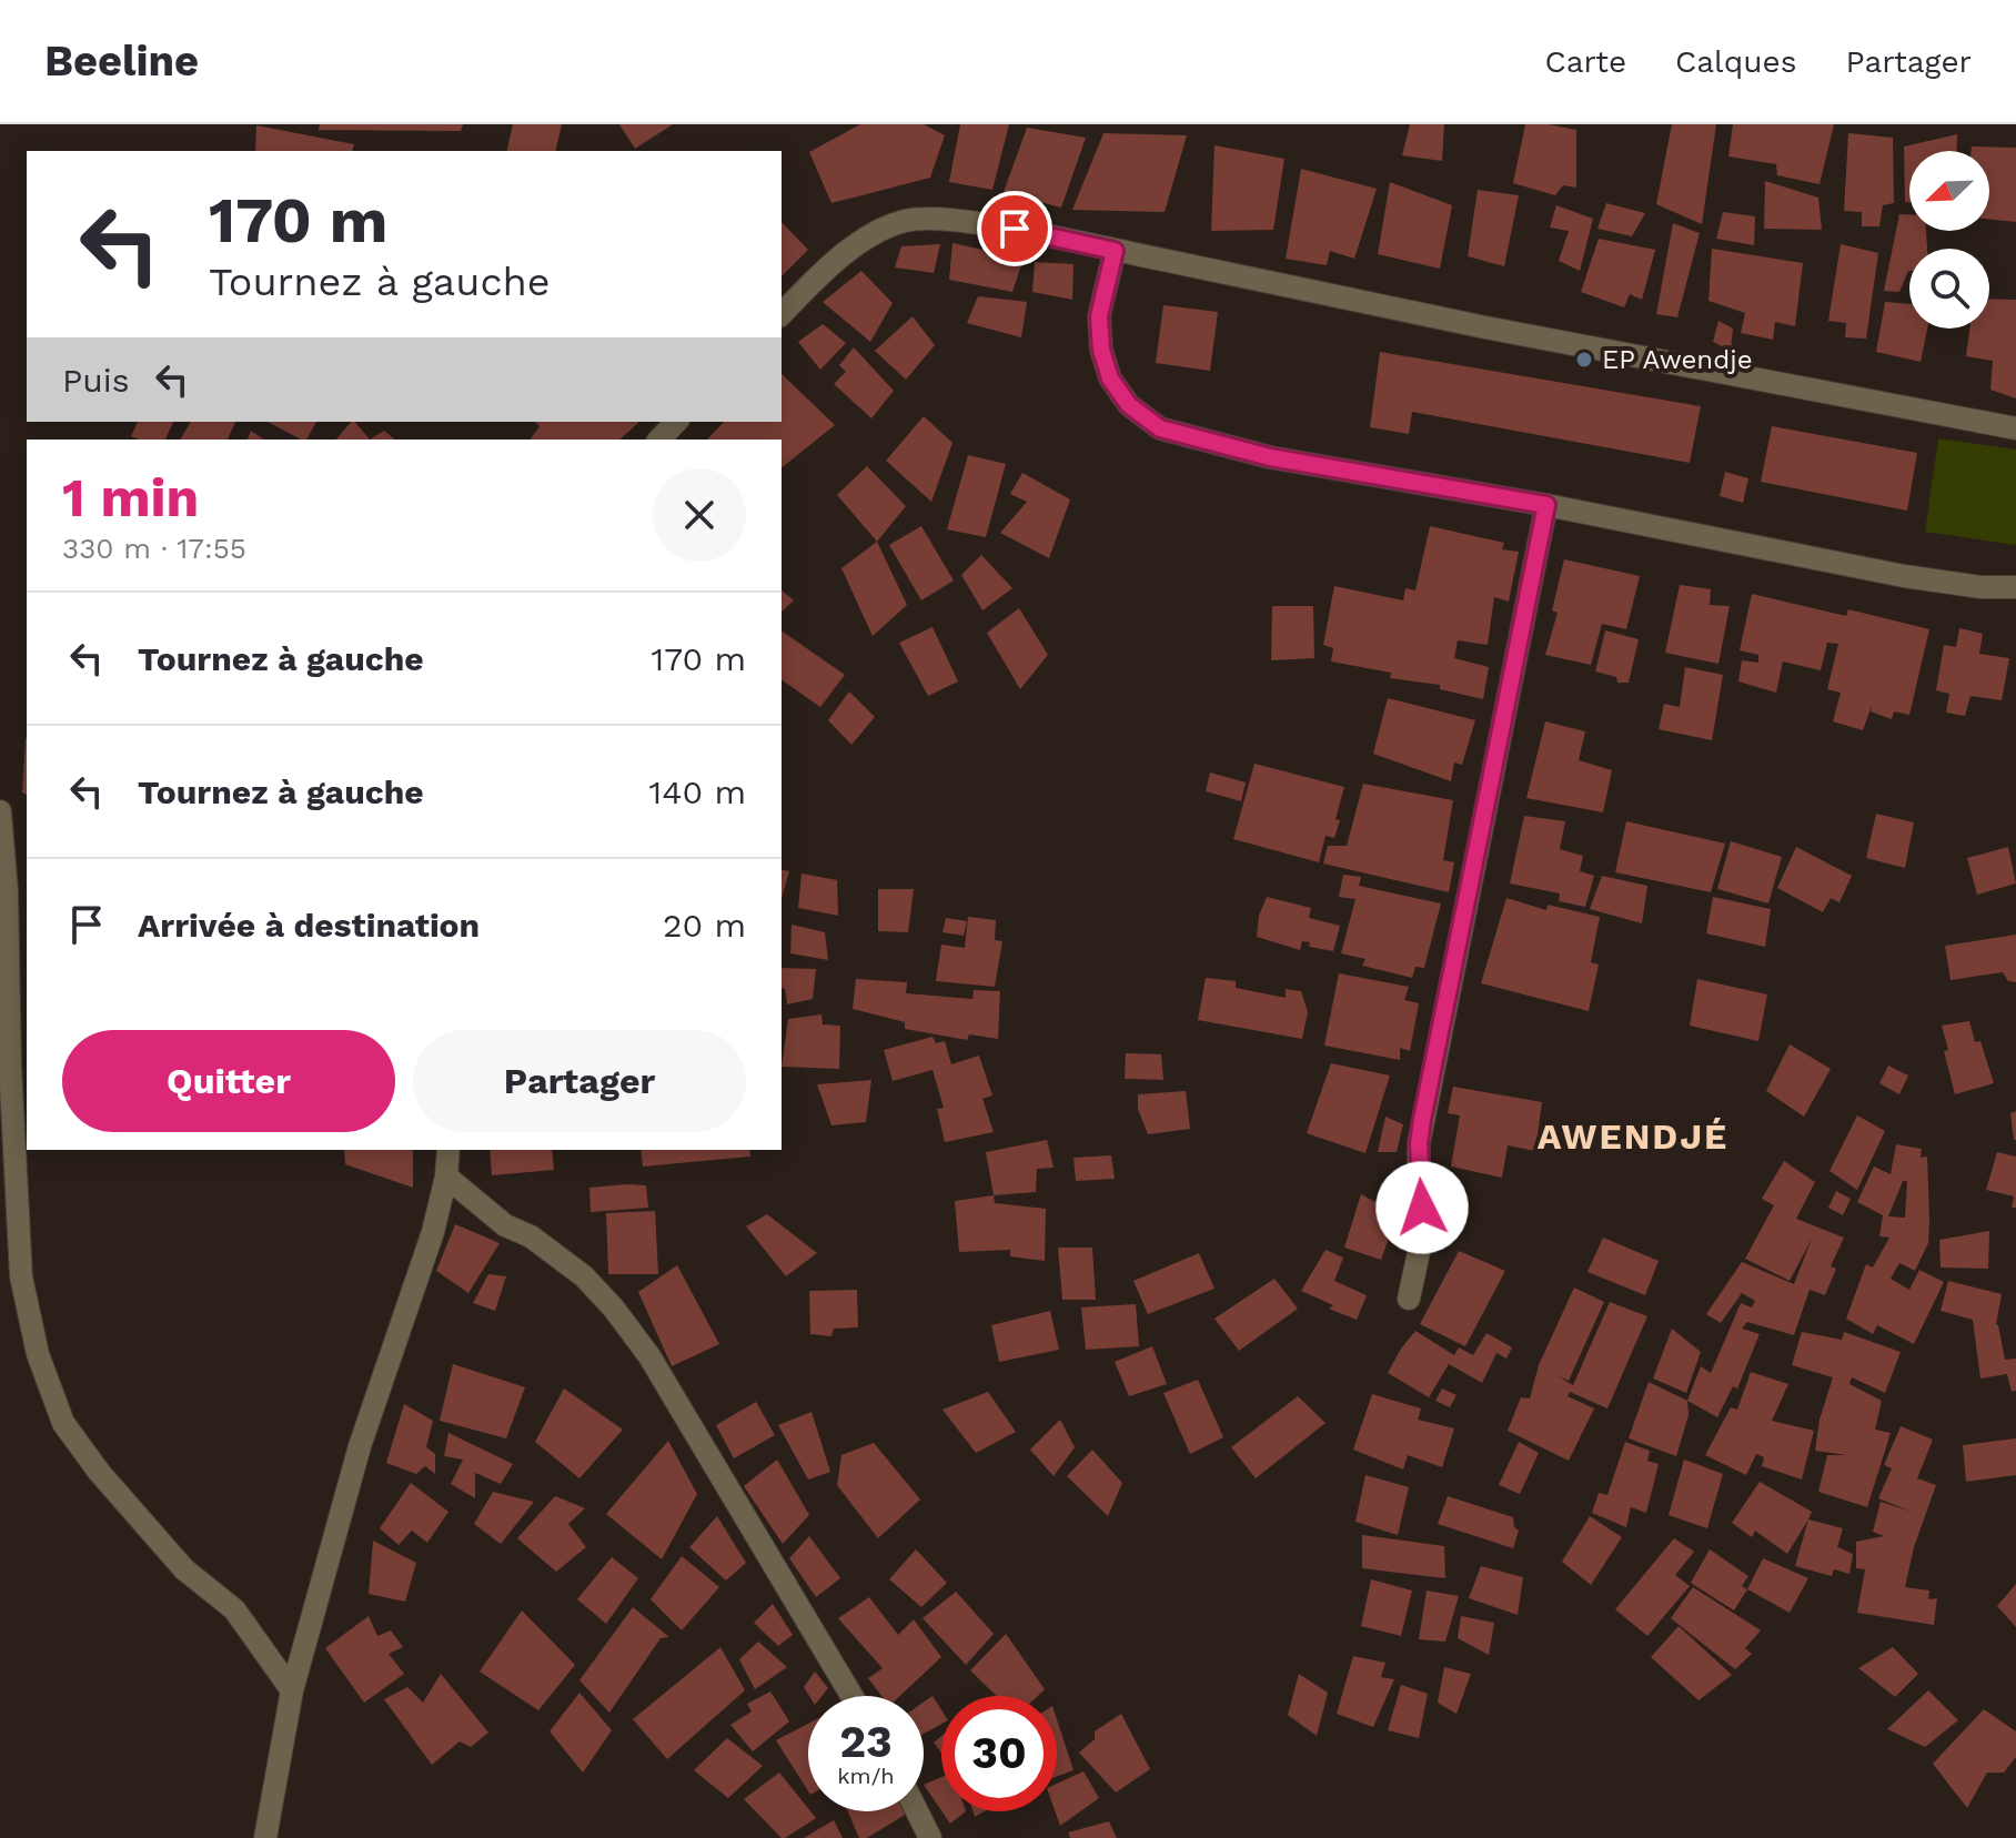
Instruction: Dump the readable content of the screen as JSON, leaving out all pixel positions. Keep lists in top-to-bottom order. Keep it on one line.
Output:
{"districts":["AWENDJÉ"],"places":["EP Awendje"],"north":"bottom left","page":{"header":"Beeline","nav":["Carte","Calques","Partager"],"turn":["170 m","Tournez à gauche"],"then":"Puis","heading":["1 min","330 m · 17:55"],"list":[{"name":"Tournez à gauche","value":"170 m"},{"name":"Tournez à gauche","value":"140 m"},{"name":"Arrivée à destination","value":"20 m"}],"buttons":["Quitter","Partager"],"speed":"23 km/h","limit":"30"}}
